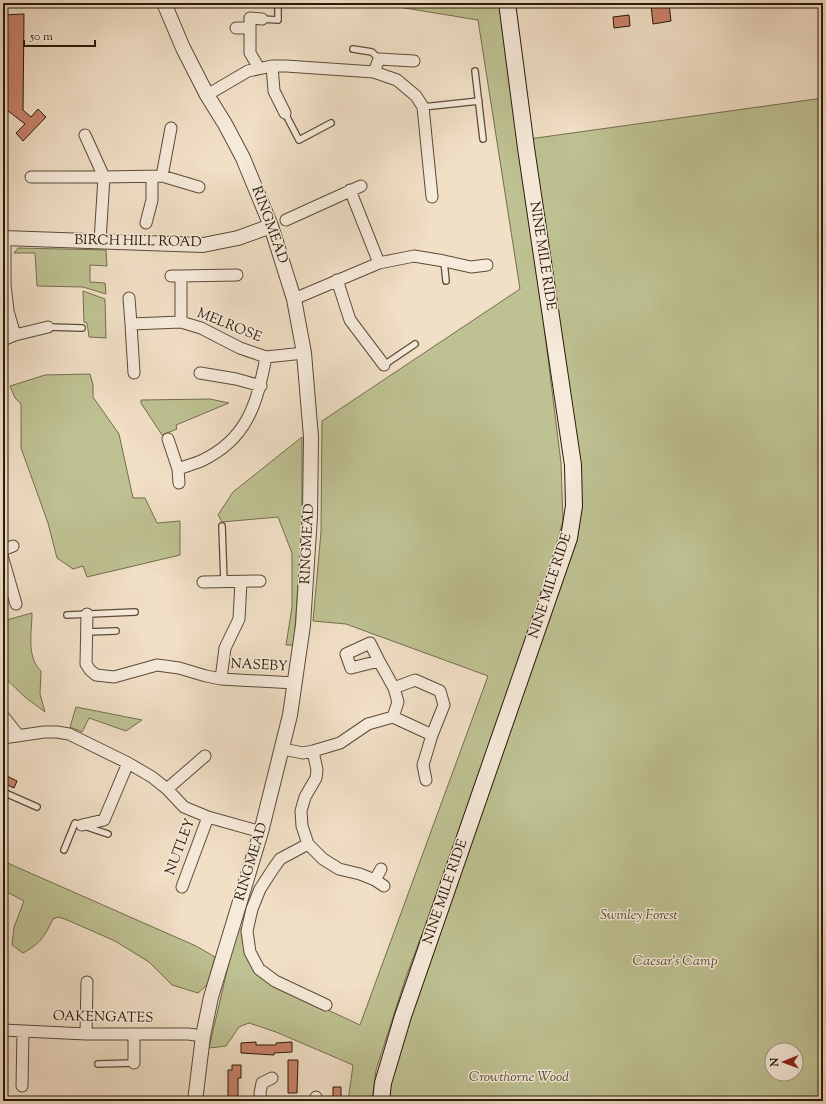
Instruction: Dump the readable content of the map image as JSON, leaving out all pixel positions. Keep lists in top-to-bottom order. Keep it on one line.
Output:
{"streets":{"main road":["NINE MILE RIDE"],"street":["RINGMEAD","BIRCH HILL ROAD","MELROSE","NASEBY","NUTLEY","OAKENGATES"]},"crossings":[["RINGMEAD","BIRCH HILL ROAD"],["RINGMEAD","MELROSE"],["RINGMEAD","NASEBY"],["RINGMEAD","NUTLEY"],["RINGMEAD","OAKENGATES"]],"parks":["Swinley Forest","Caesar's Camp","Crowthorne Wood"],"scale_bar":"50 m","north":"left"}
